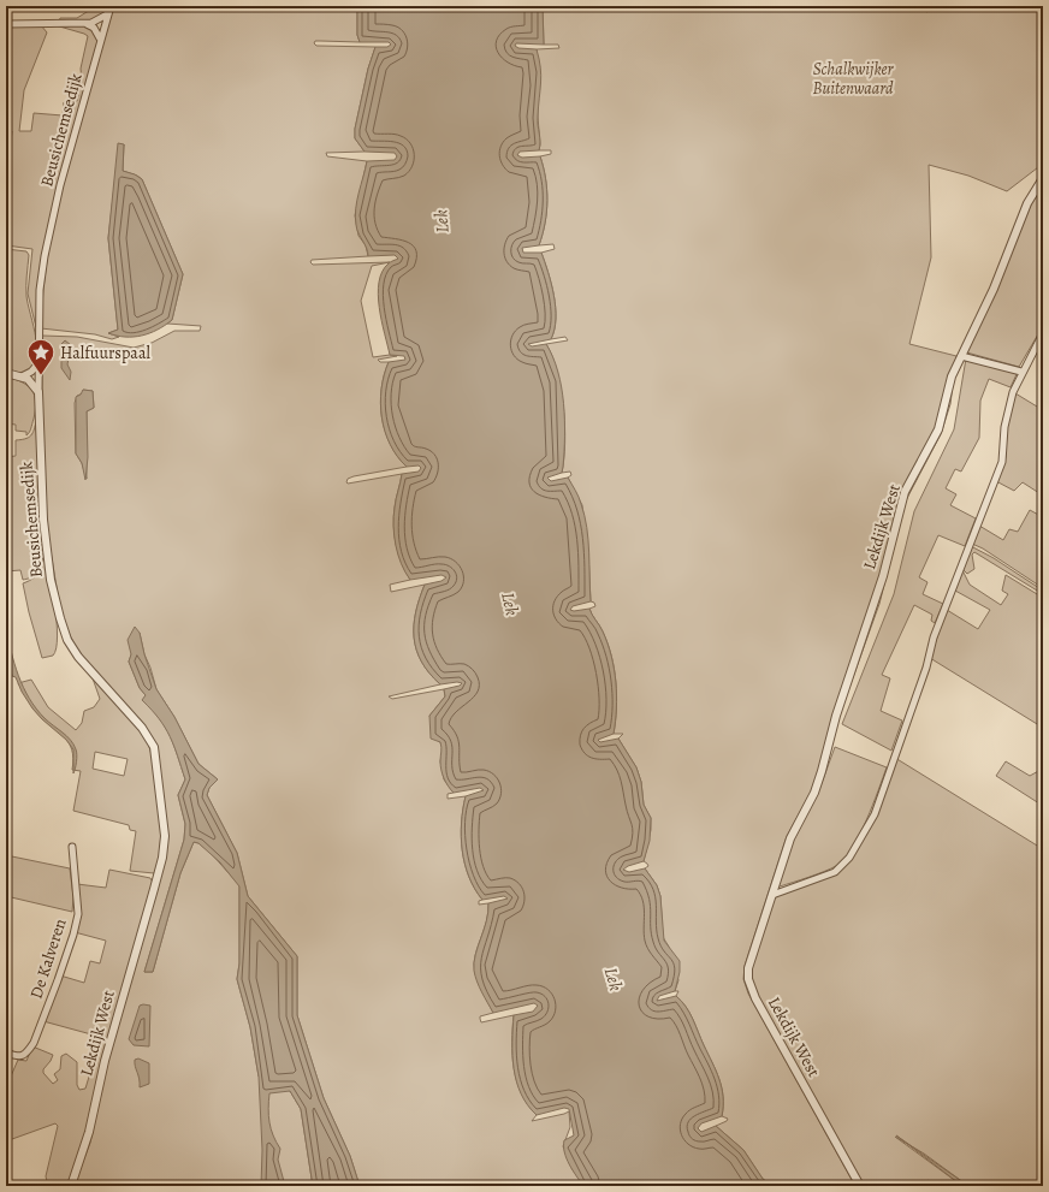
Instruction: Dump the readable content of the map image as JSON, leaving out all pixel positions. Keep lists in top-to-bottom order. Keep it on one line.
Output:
{"streets":{"street":["Beusichemsedijk","Lekdijk West","De Kalveren"]},"crossings":[["Beusichemsedijk","Lekdijk West"]],"water":["Lek"],"parks":["Schalkwijker Buitenwaard"],"places":{"place":["Halfuurspaal"]}}
